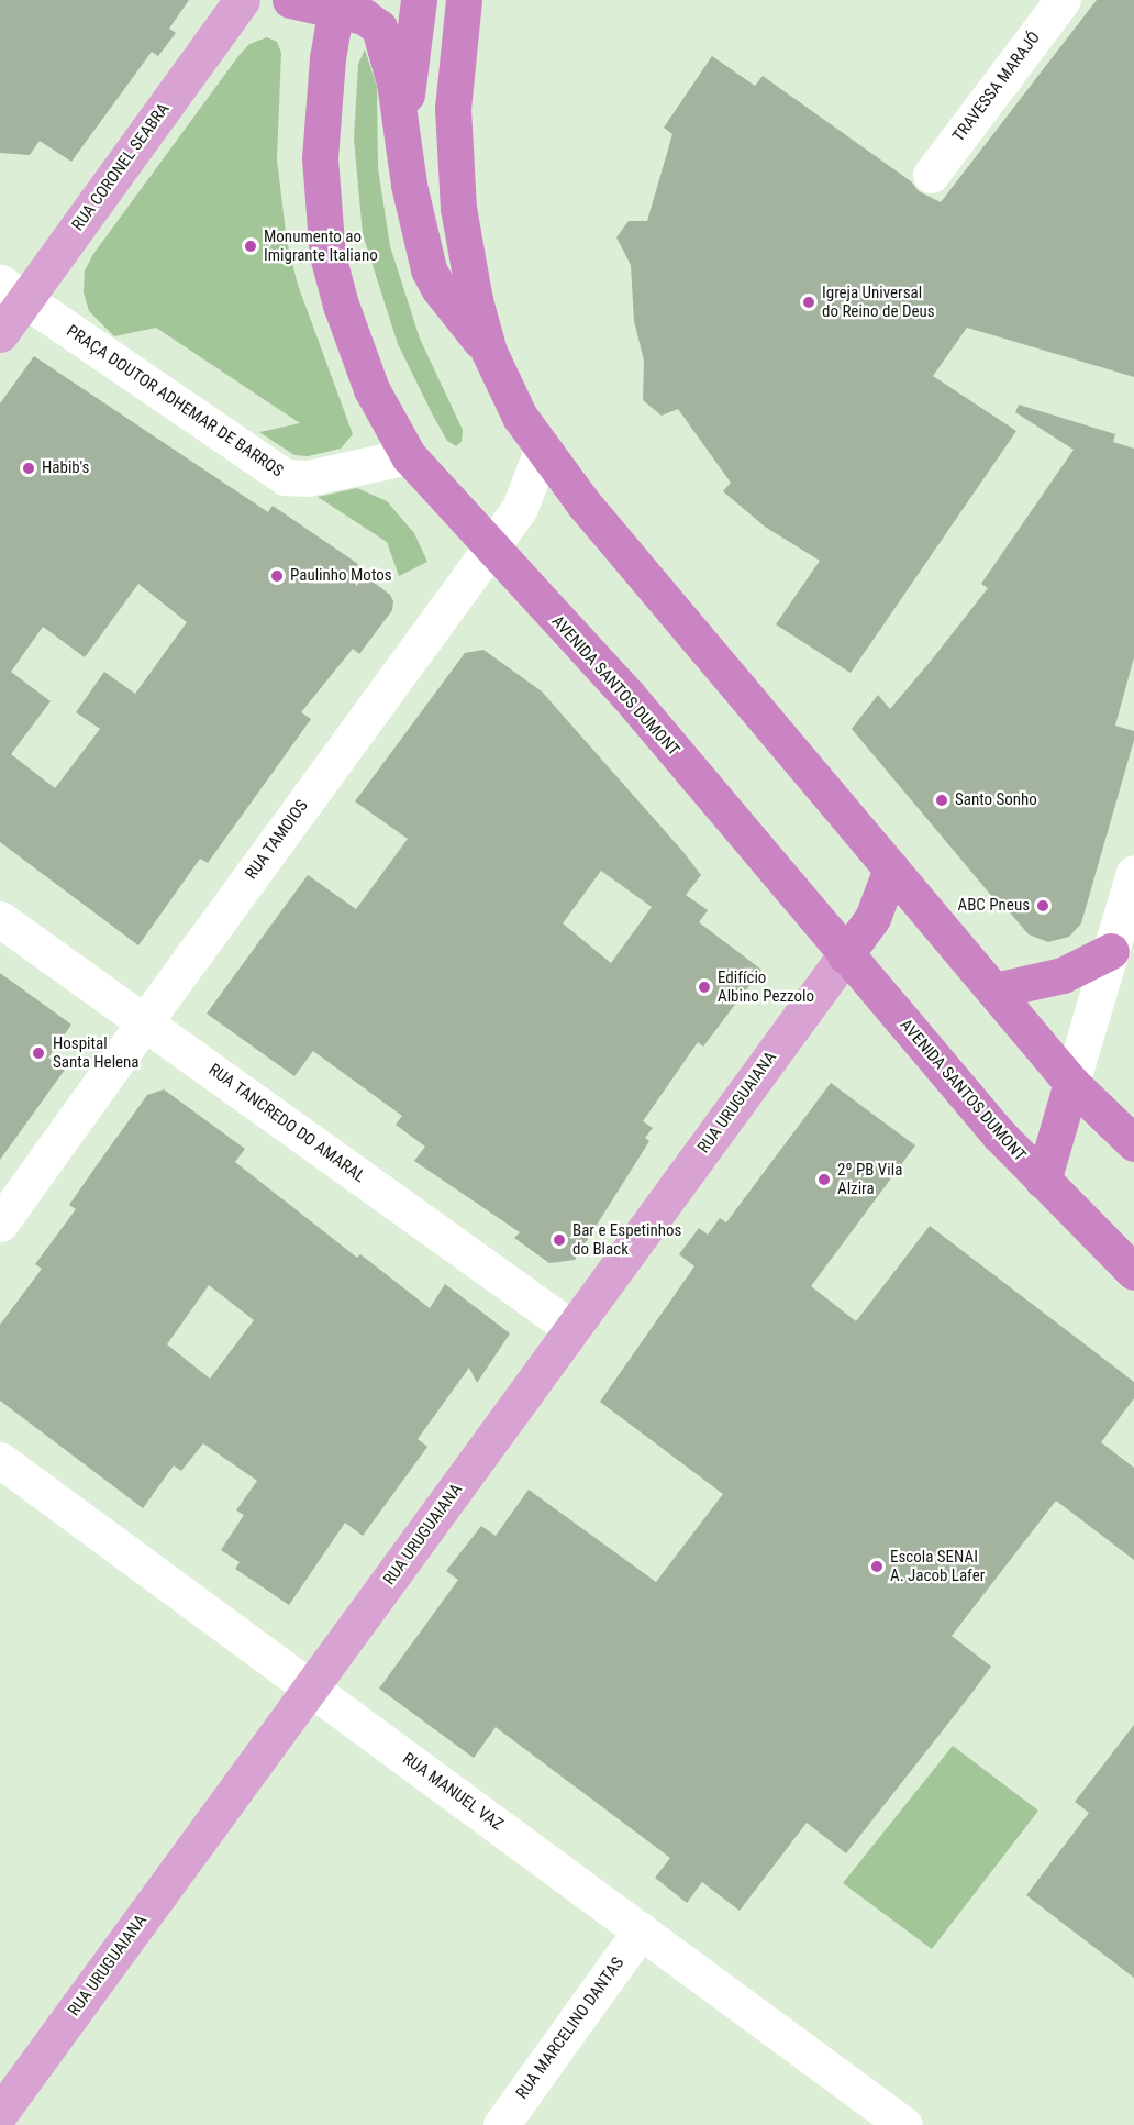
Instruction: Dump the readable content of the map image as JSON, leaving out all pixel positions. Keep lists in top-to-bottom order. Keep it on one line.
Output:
{"streets":{"highway":["AVENIDA SANTOS DUMONT"],"main road":["RUA CORONEL SEABRA","RUA URUGUAIANA"],"street":["TRAVESSA MARAJÓ","PRAÇA DOUTOR ADHEMAR DE BARROS","RUA TAMOIOS","RUA TANCREDO DO AMARAL","RUA MANUEL VAZ","RUA MARCELINO DANTAS"]},"crossings":[["RUA CORONEL SEABRA","PRAÇA DOUTOR ADHEMAR DE BARROS"],["PRAÇA DOUTOR ADHEMAR DE BARROS","AVENIDA SANTOS DUMONT"],["AVENIDA SANTOS DUMONT","RUA TAMOIOS"],["AVENIDA SANTOS DUMONT","RUA URUGUAIANA"],["RUA TAMOIOS","RUA TANCREDO DO AMARAL"],["RUA URUGUAIANA","RUA TANCREDO DO AMARAL"],["RUA URUGUAIANA","RUA MANUEL VAZ"],["RUA MANUEL VAZ","RUA MARCELINO DANTAS"]],"places":["Monumento ao Imigrante Italiano","Igreja Universal do Reino de Deus","Habib's","Paulinho Motos","Santo Sonho","ABC Pneus","Edifício Albino Pezzolo","Hospital Santa Helena","2º PB Vila Alzira","Bar e Espetinhos do Black","Escola SENAI A. Jacob Lafer"]}
